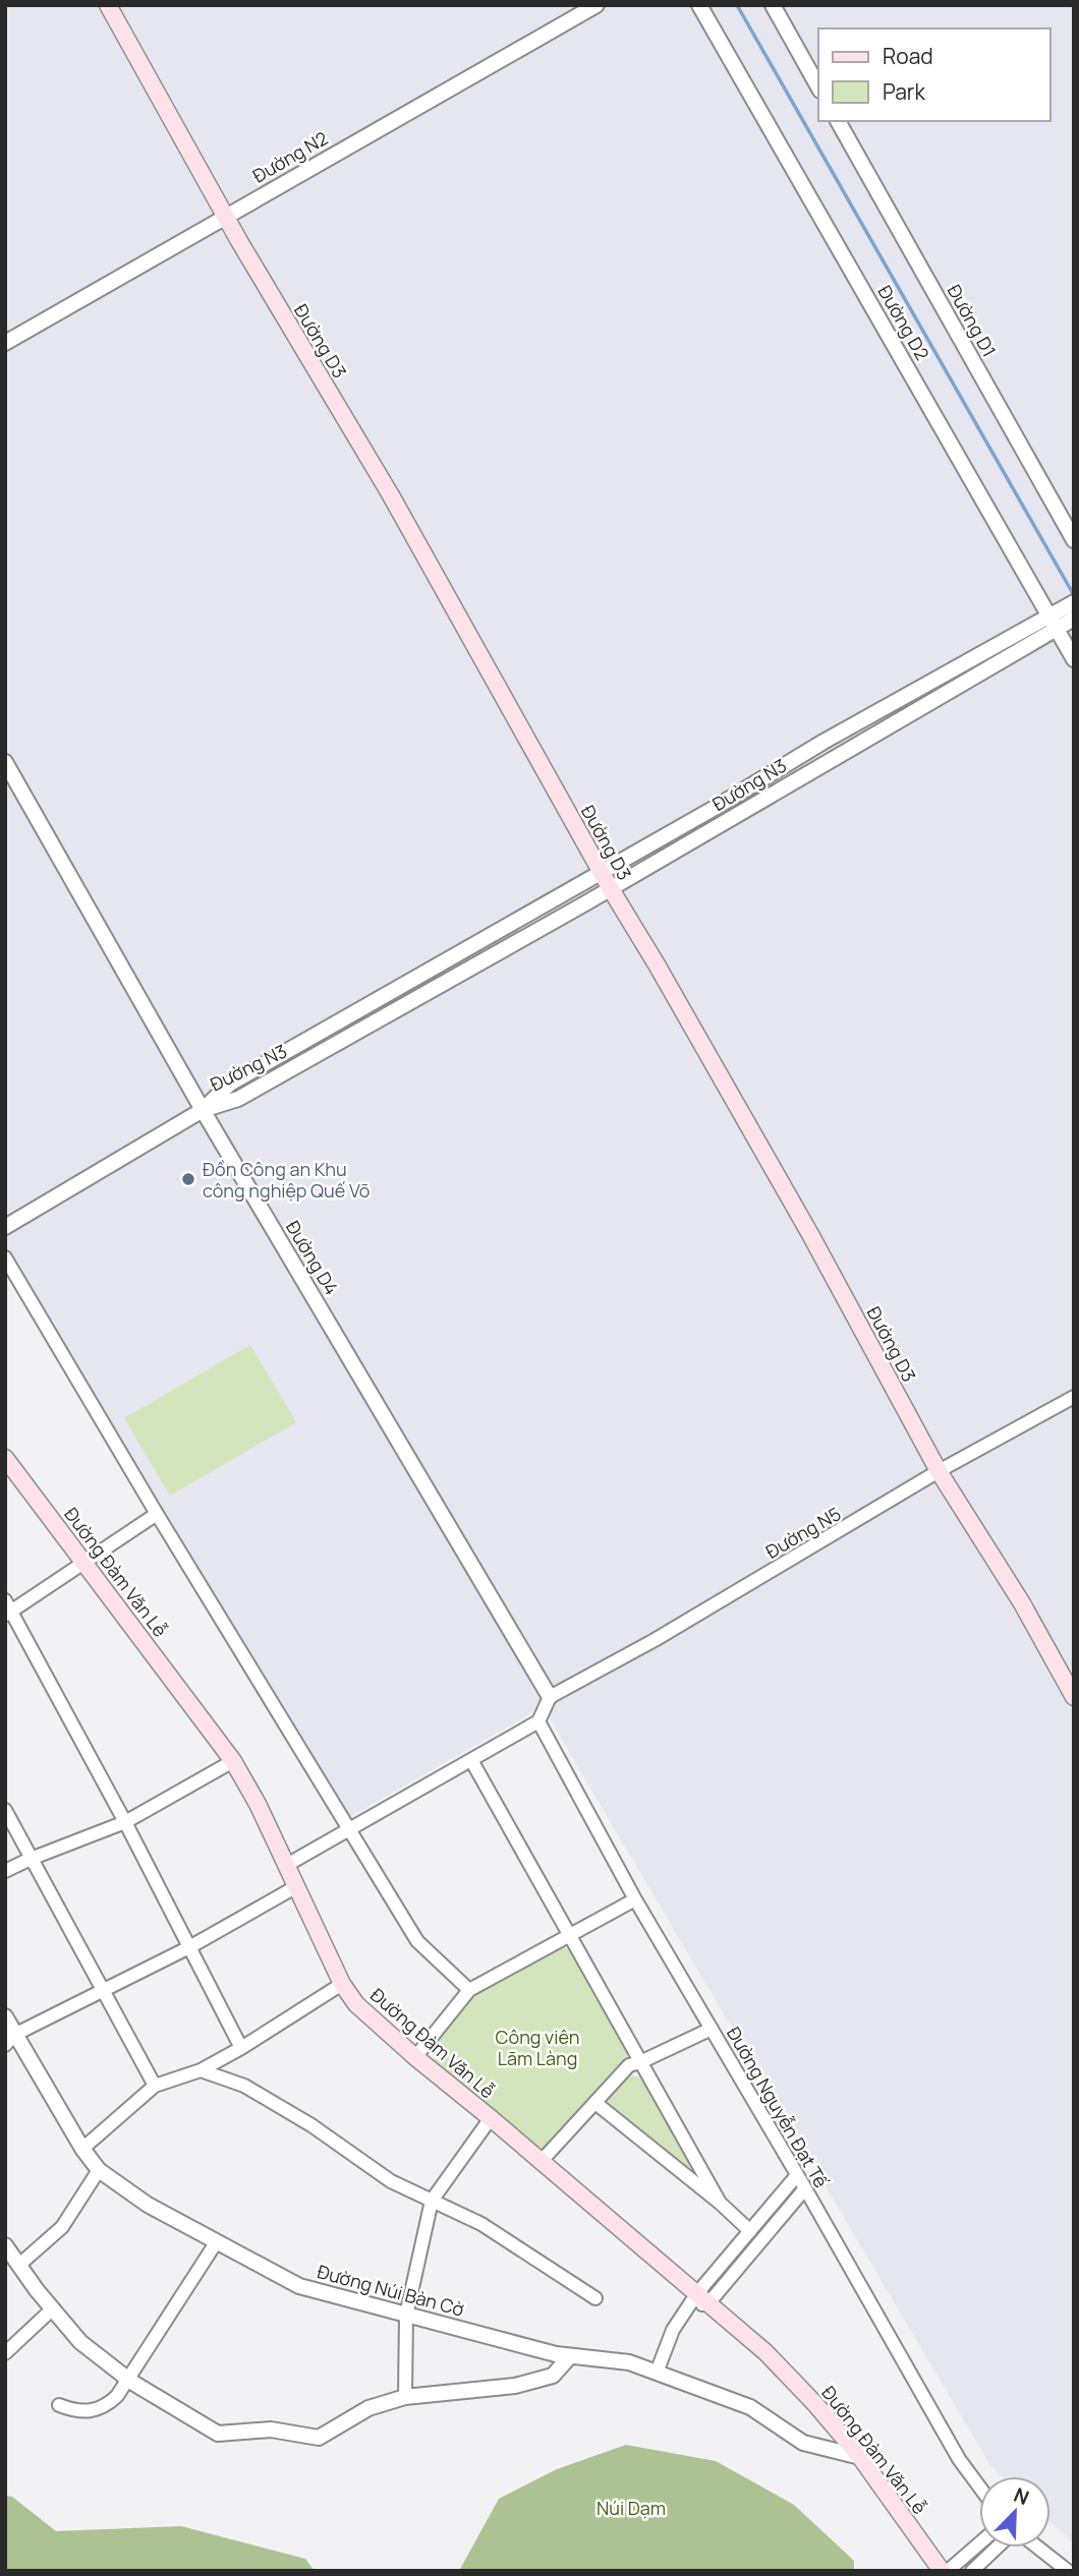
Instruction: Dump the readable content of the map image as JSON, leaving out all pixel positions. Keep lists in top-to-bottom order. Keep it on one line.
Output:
{"streets":{"main road":["Đường D3","Đường Đàm Văn Lễ"],"street":["Đường N2","Đường D1","Đường D2","Đường N3","Đường D4","Đường N5","Đường Nguyễn Đạt Tế","Đường Núi Bàn Cờ"]},"crossings":[["Đường N2","Đường D3"],["Đường D2","Đường N3"],["Đường D3","Đường N3"],["Đường D3","Đường N5"],["Đường N3","Đường D4"],["Đường D4","Đường N5"],["Đường Đàm Văn Lễ","Đường Núi Bàn Cờ"]],"parks":["Công viên Lãm Làng","Núi Dạm"],"places":["Đồn Công an Khu công nghiệp Quế Võ"],"legend":["Road","Park"],"north":"top right"}
